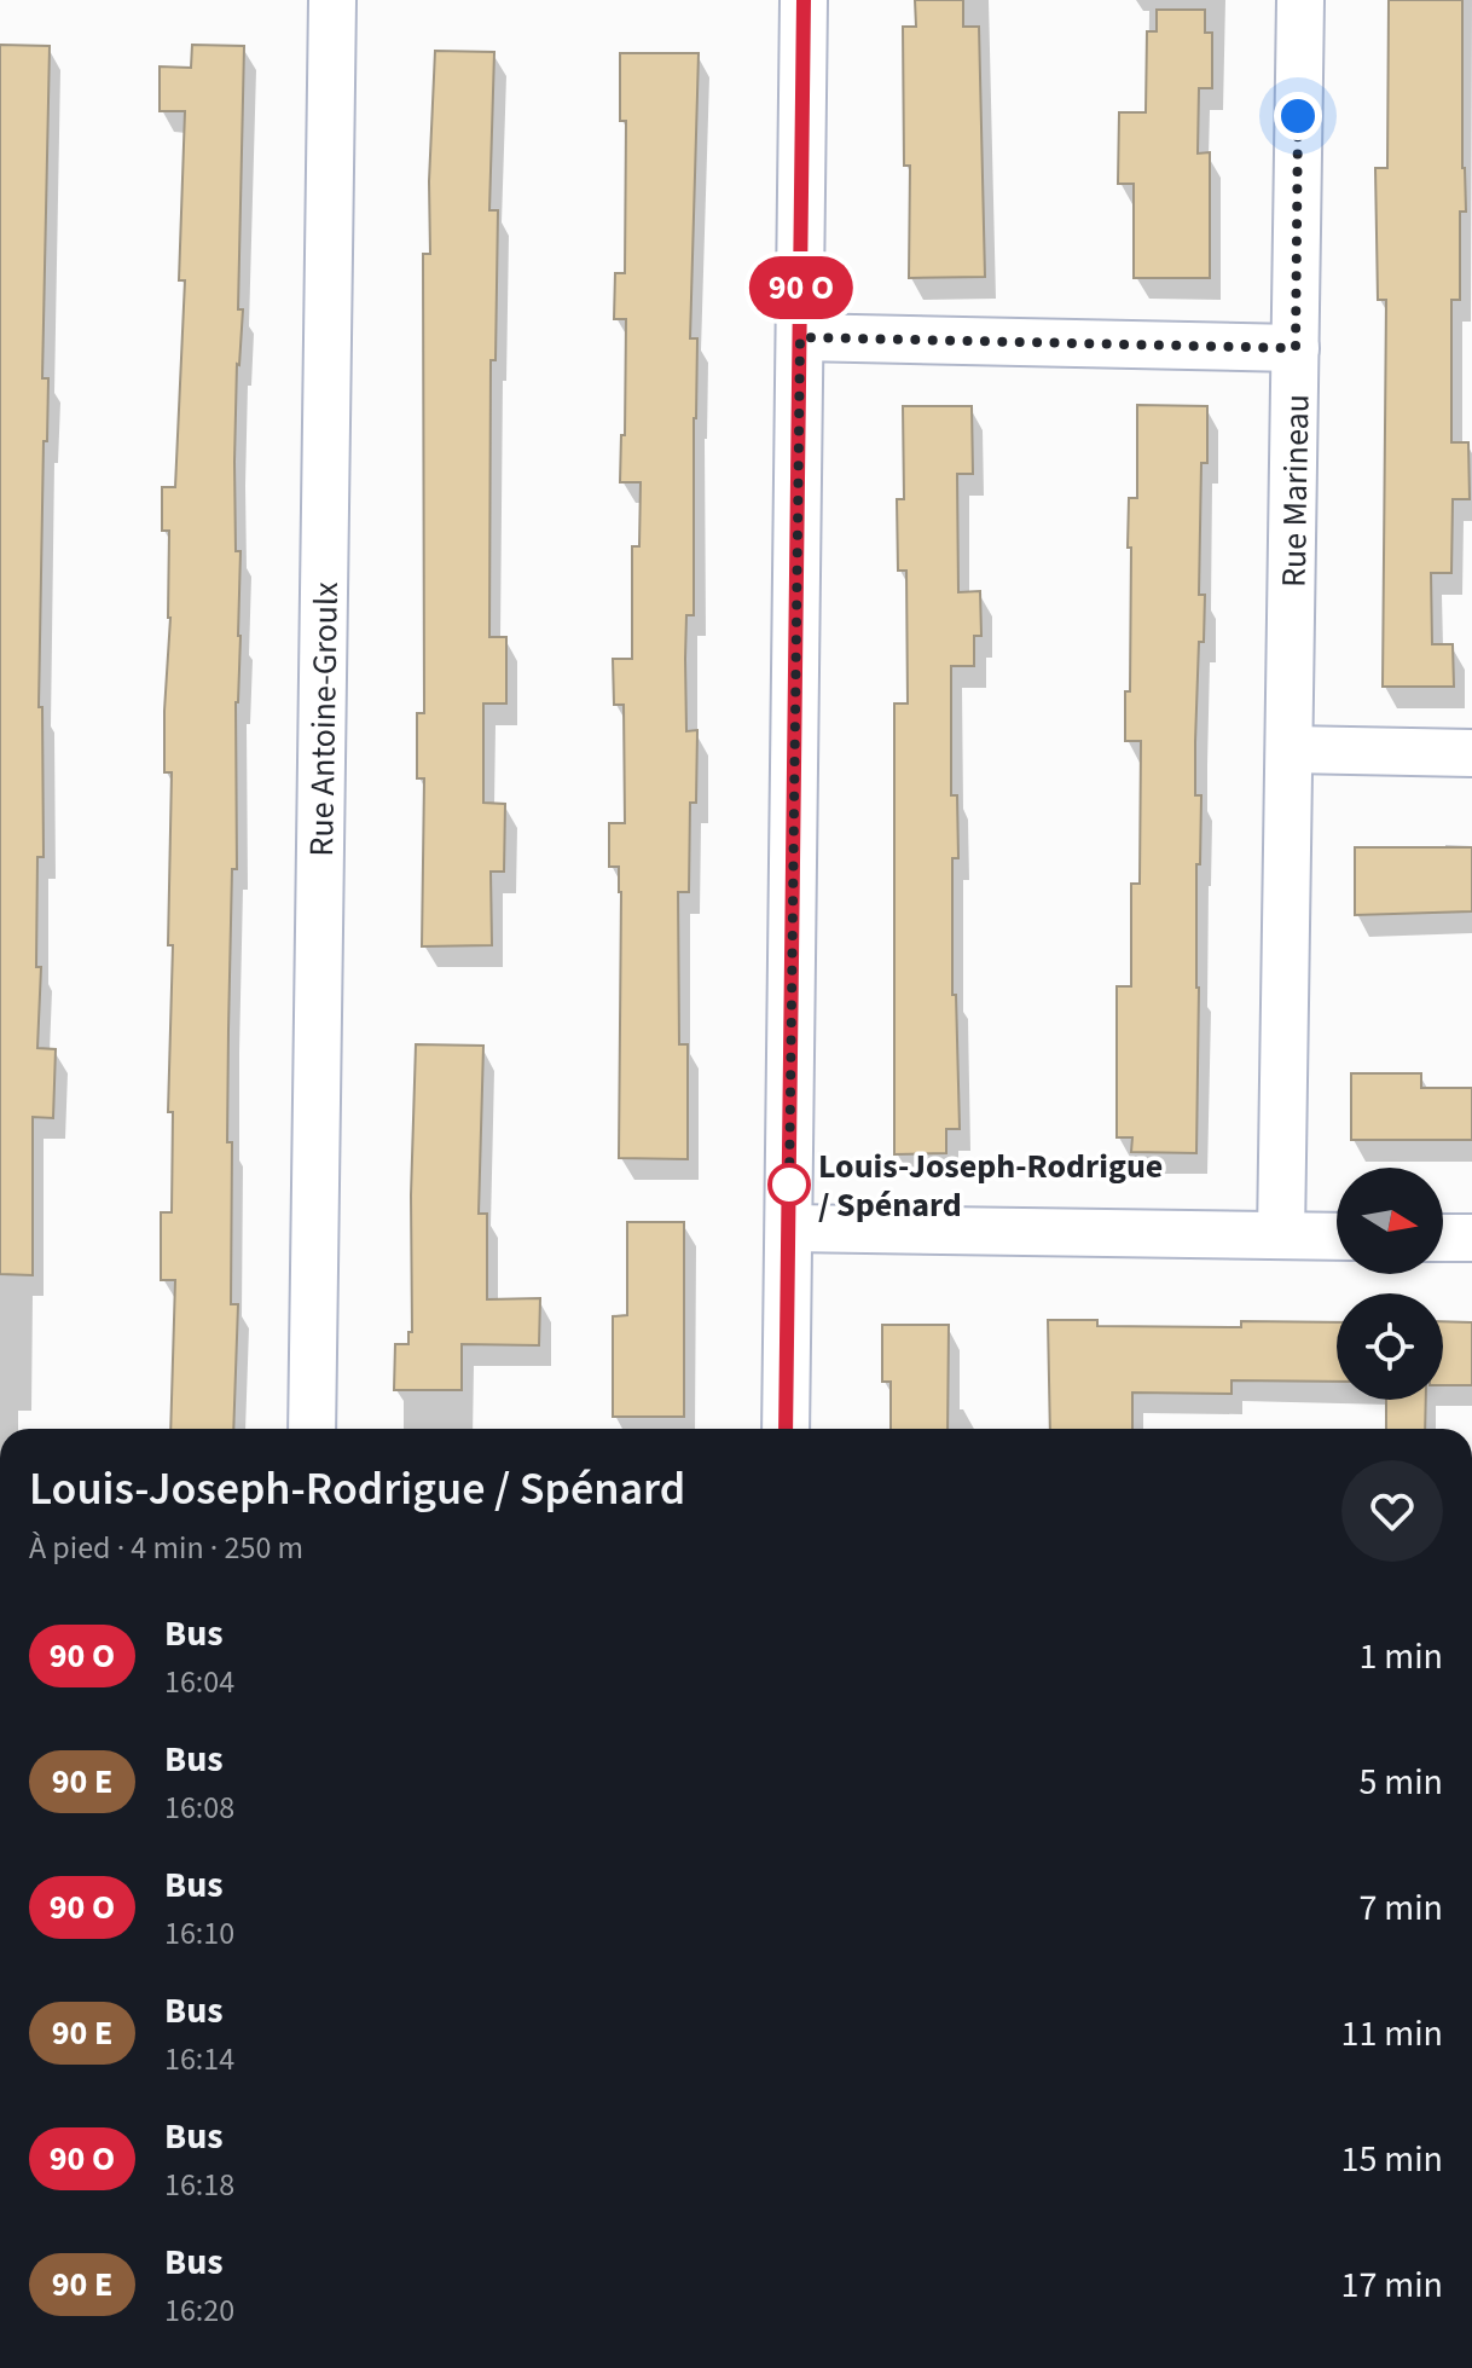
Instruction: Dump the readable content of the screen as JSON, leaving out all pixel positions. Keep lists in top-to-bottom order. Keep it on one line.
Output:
{"streets":{"street":["Rue Marineau","Rue Antoine-Groulx"]},"places":["Louis-Joseph-Rodrigue / Spénard"],"north":"right","page":{"on_map":"90 O","heading":["Louis-Joseph-Rodrigue / Spénard","À pied · 4 min · 250 m"],"list":[{"mark":"90 O","name":"Bus","note":"16:04","value":"1 min"},{"mark":"90 E","name":"Bus","note":"16:08","value":"5 min"},{"mark":"90 O","name":"Bus","note":"16:10","value":"7 min"},{"mark":"90 E","name":"Bus","note":"16:14","value":"11 min"},{"mark":"90 O","name":"Bus","note":"16:18","value":"15 min"},{"mark":"90 E","name":"Bus","note":"16:20","value":"17 min"}]}}
